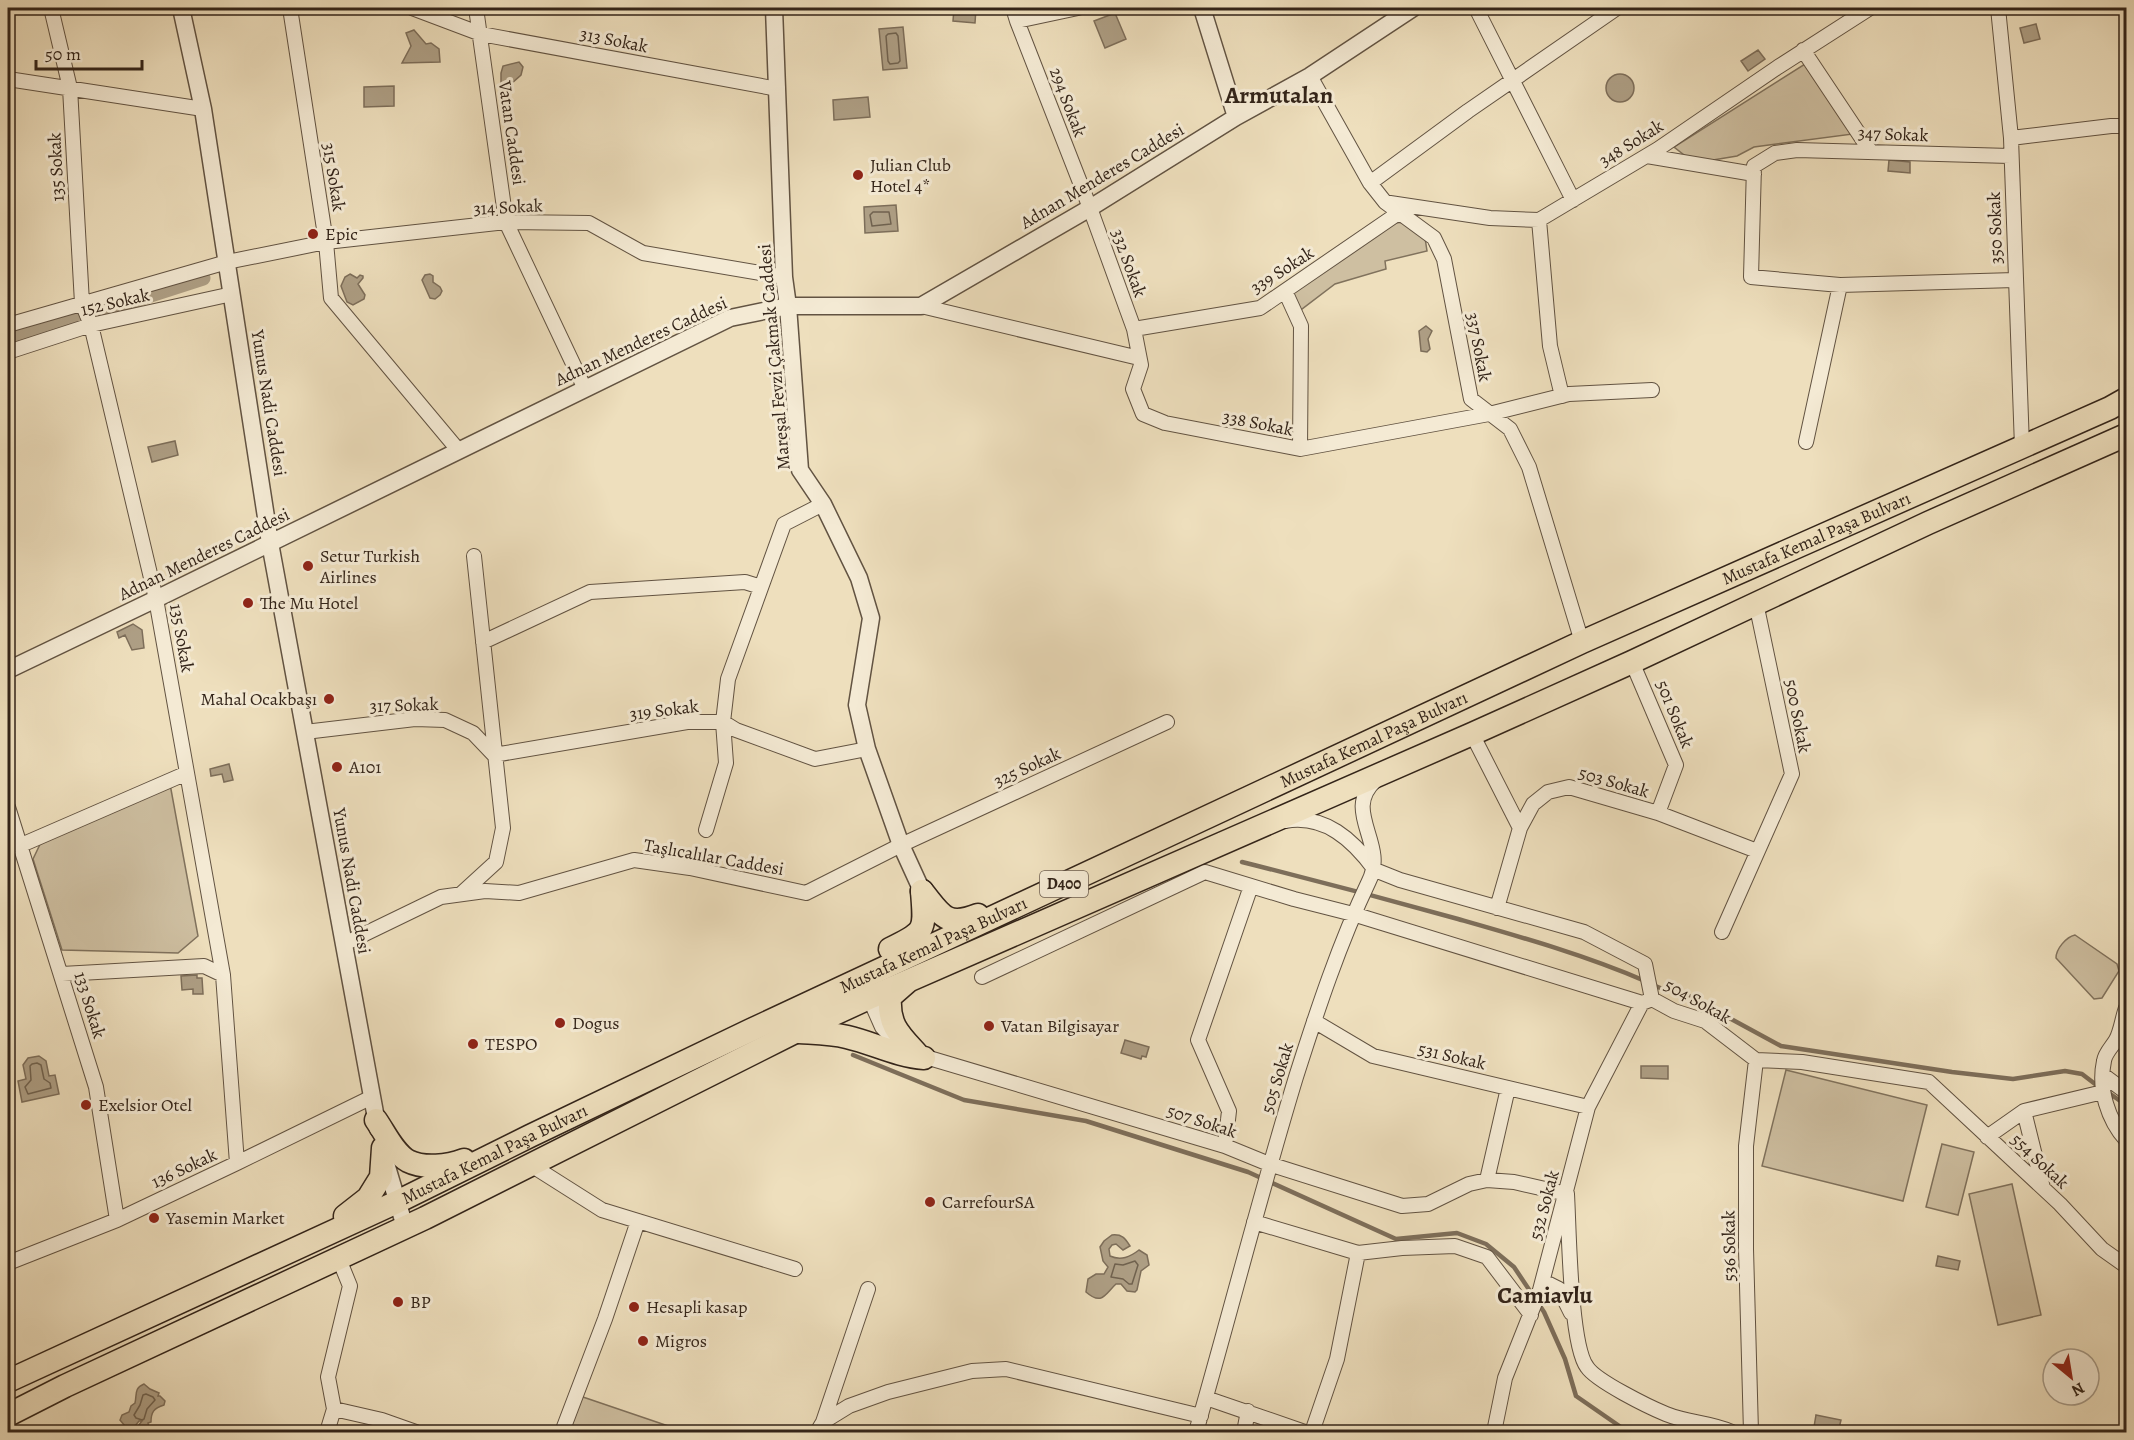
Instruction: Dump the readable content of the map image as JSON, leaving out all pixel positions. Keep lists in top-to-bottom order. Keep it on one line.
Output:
{"streets":{"highway":["Mustafa Kemal Paşa Bulvarı","D400"],"street":["313 Sokak","294 Sokak","Vatan Caddesi","347 Sokak","348 Sokak","135 Sokak","Adnan Menderes Caddesi","315 Sokak","314 Sokak","350 Sokak","332 Sokak","339 Sokak","152 Sokak","337 Sokak","Mareşal Fevzi Çakmak Caddesi","Yunus Nadi Caddesi","338 Sokak","317 Sokak","319 Sokak","501 Sokak","500 Sokak","325 Sokak","503 Sokak","Taşlıcalılar Caddesi","504 Sokak","133 Sokak","531 Sokak","505 Sokak","507 Sokak","554 Sokak","136 Sokak","532 Sokak","536 Sokak"]},"crossings":[["313 Sokak","Vatan Caddesi"],["313 Sokak","Mareşal Fevzi Çakmak Caddesi"],["294 Sokak","Adnan Menderes Caddesi"],["294 Sokak","332 Sokak"],["Vatan Caddesi","Adnan Menderes Caddesi"],["Vatan Caddesi","314 Sokak"],["347 Sokak","350 Sokak"],["135 Sokak","Adnan Menderes Caddesi"],["135 Sokak","152 Sokak"],["135 Sokak","136 Sokak"],["Adnan Menderes Caddesi","315 Sokak"],["Adnan Menderes Caddesi","332 Sokak"],["Adnan Menderes Caddesi","337 Sokak"],["Adnan Menderes Caddesi","Mareşal Fevzi Çakmak Caddesi"],["Adnan Menderes Caddesi","Yunus Nadi Caddesi"],["315 Sokak","314 Sokak"],["314 Sokak","152 Sokak"],["314 Sokak","Mareşal Fevzi Çakmak Caddesi"],["314 Sokak","Yunus Nadi Caddesi"],["350 Sokak","Mustafa Kemal Paşa Bulvarı"],["332 Sokak","339 Sokak"],["332 Sokak","338 Sokak"],["339 Sokak","337 Sokak"],["339 Sokak","338 Sokak"],["152 Sokak","Yunus Nadi Caddesi"],["337 Sokak","338 Sokak"],["337 Sokak","Mustafa Kemal Paşa Bulvarı"],["Mareşal Fevzi Çakmak Caddesi","319 Sokak"],["Mareşal Fevzi Çakmak Caddesi","325 Sokak"],["Mareşal Fevzi Çakmak Caddesi","Taşlıcalılar Caddesi"],["Yunus Nadi Caddesi","Mustafa Kemal Paşa Bulvarı"],["Yunus Nadi Caddesi","317 Sokak"],["Yunus Nadi Caddesi","Taşlıcalılar Caddesi"],["Yunus Nadi Caddesi","136 Sokak"],["Mustafa Kemal Paşa Bulvarı","501 Sokak"],["Mustafa Kemal Paşa Bulvarı","500 Sokak"],["Mustafa Kemal Paşa Bulvarı","507 Sokak"],["317 Sokak","319 Sokak"],["501 Sokak","503 Sokak"],["500 Sokak","503 Sokak"],["325 Sokak","Taşlıcalılar Caddesi"],["503 Sokak","504 Sokak"],["504 Sokak","505 Sokak"],["504 Sokak","554 Sokak"],["504 Sokak","532 Sokak"],["504 Sokak","536 Sokak"],["133 Sokak","136 Sokak"],["531 Sokak","505 Sokak"],["531 Sokak","532 Sokak"],["505 Sokak","507 Sokak"],["507 Sokak","532 Sokak"],["554 Sokak","536 Sokak"]],"districts":["Armutalan","Camiavlu"],"places":["Julian Club Hotel 4*","Epic","Setur Turkish Airlines","The Mu Hotel","Mahal Ocakbaşı","A101","Dogus","Vatan Bilgisayar","TESPO","Exelsior Otel","CarrefourSA","Yasemin Market","BP","Hesapli kasap","Migros"],"scale_bar":"50 m","north":"bottom right"}
